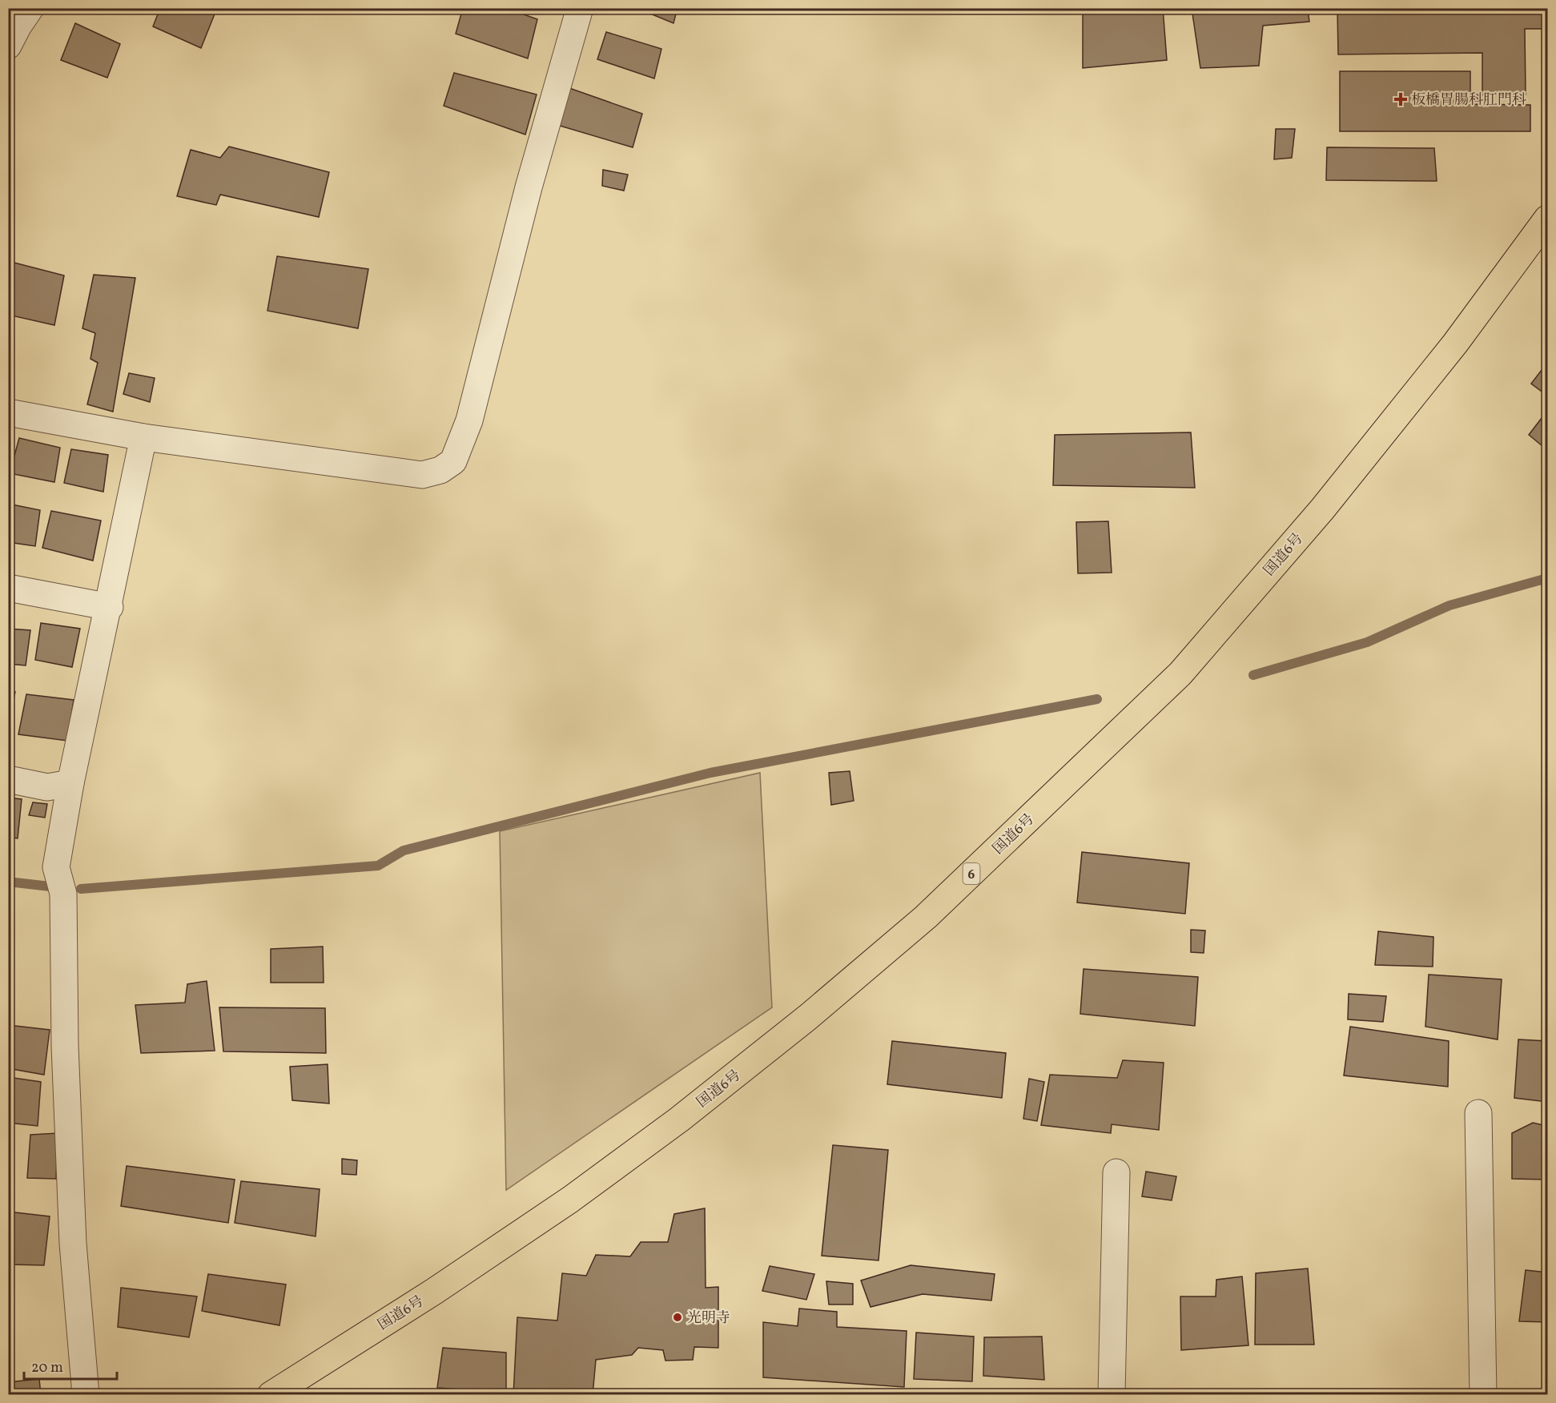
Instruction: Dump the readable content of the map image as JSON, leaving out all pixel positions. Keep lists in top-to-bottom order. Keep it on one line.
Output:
{"streets":{"highway":["国道6号","6"]},"places":{"health":["板橋胃腸科肛門科"],"other":["光明寺"]},"scale_bar":"20 m"}
